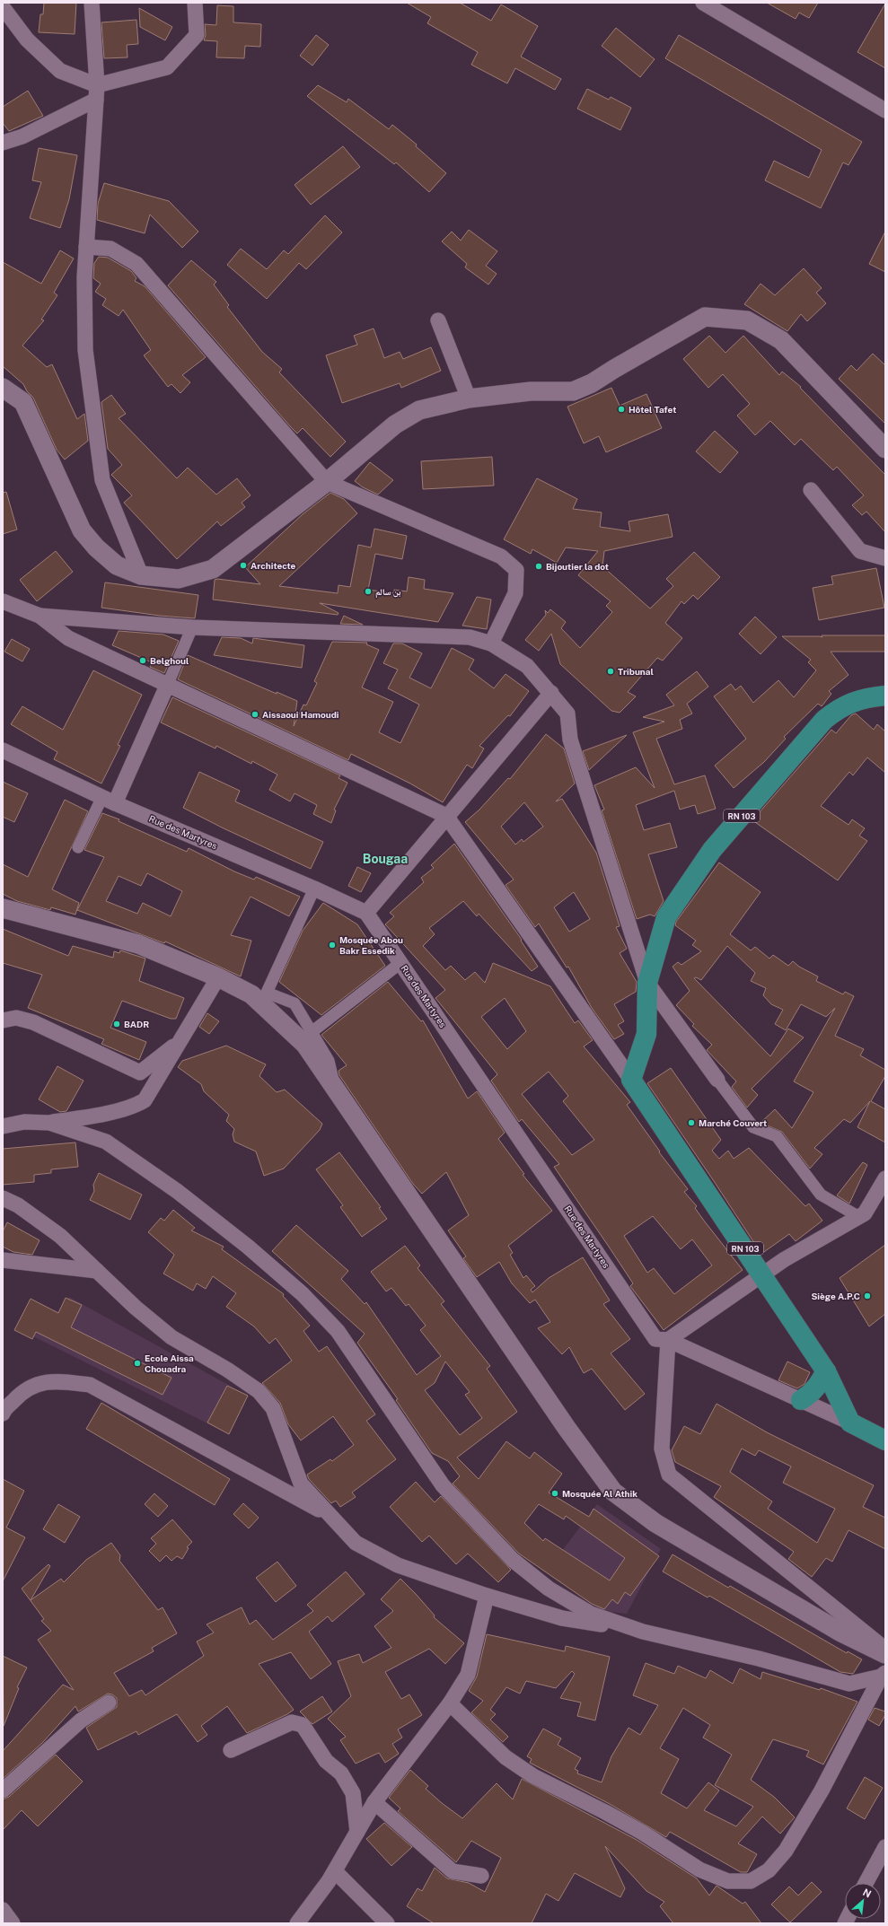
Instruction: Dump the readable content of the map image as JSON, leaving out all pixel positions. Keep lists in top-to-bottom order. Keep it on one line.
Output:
{"streets":{"main road":["RN 103"],"street":["Rue des Martyres"]},"districts":["Bougaa"],"places":["Hôtel Tafet","Architecte","Bijoutier la dot","بن سالم","Belghoul","Tribunal","Aissaoui Hamoudi","Mosquée Abou Bakr Essedik","BADR","Marché Couvert","Siège A.P.C","Ecole Aissa Chouadra","Mosquée Al Athik"],"north":"top right"}
